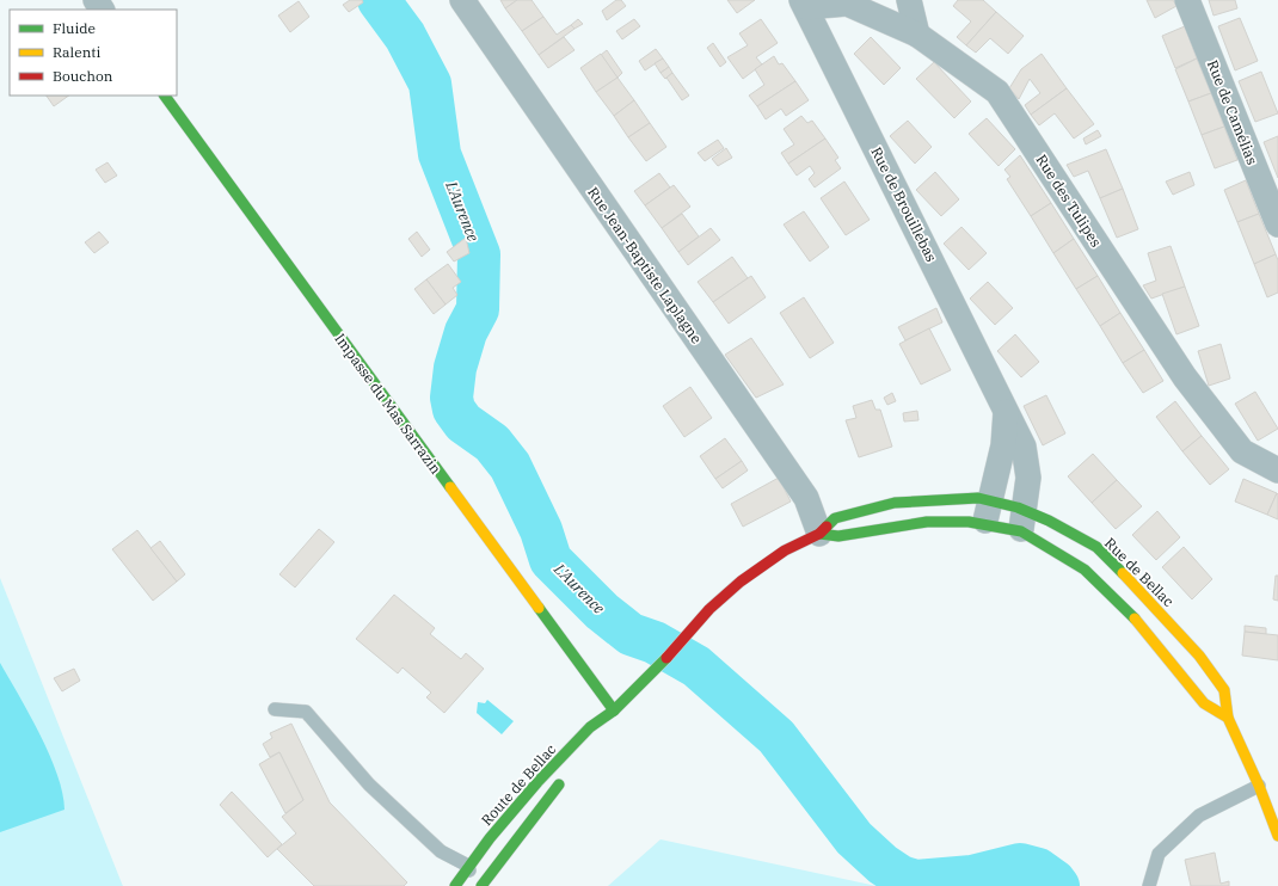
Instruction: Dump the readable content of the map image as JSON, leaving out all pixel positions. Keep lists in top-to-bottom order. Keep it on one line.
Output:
{"streets":{"main road":["Impasse du Mas Sarrazin","Rue de Bellac","Route de Bellac"],"street":["Rue de Camélias","Rue des Tulipes","Rue de Brouillebas","Rue Jean-Baptiste Laplagne"]},"crossings":[["Rue des Tulipes","Rue de Brouillebas"],["Rue de Brouillebas","Rue de Bellac"],["Rue Jean-Baptiste Laplagne","Rue de Bellac"],["Impasse du Mas Sarrazin","Route de Bellac"],["Rue de Bellac","Route de Bellac"]],"water":["L'Aurence"],"legend":["Fluide","Ralenti","Bouchon"]}
